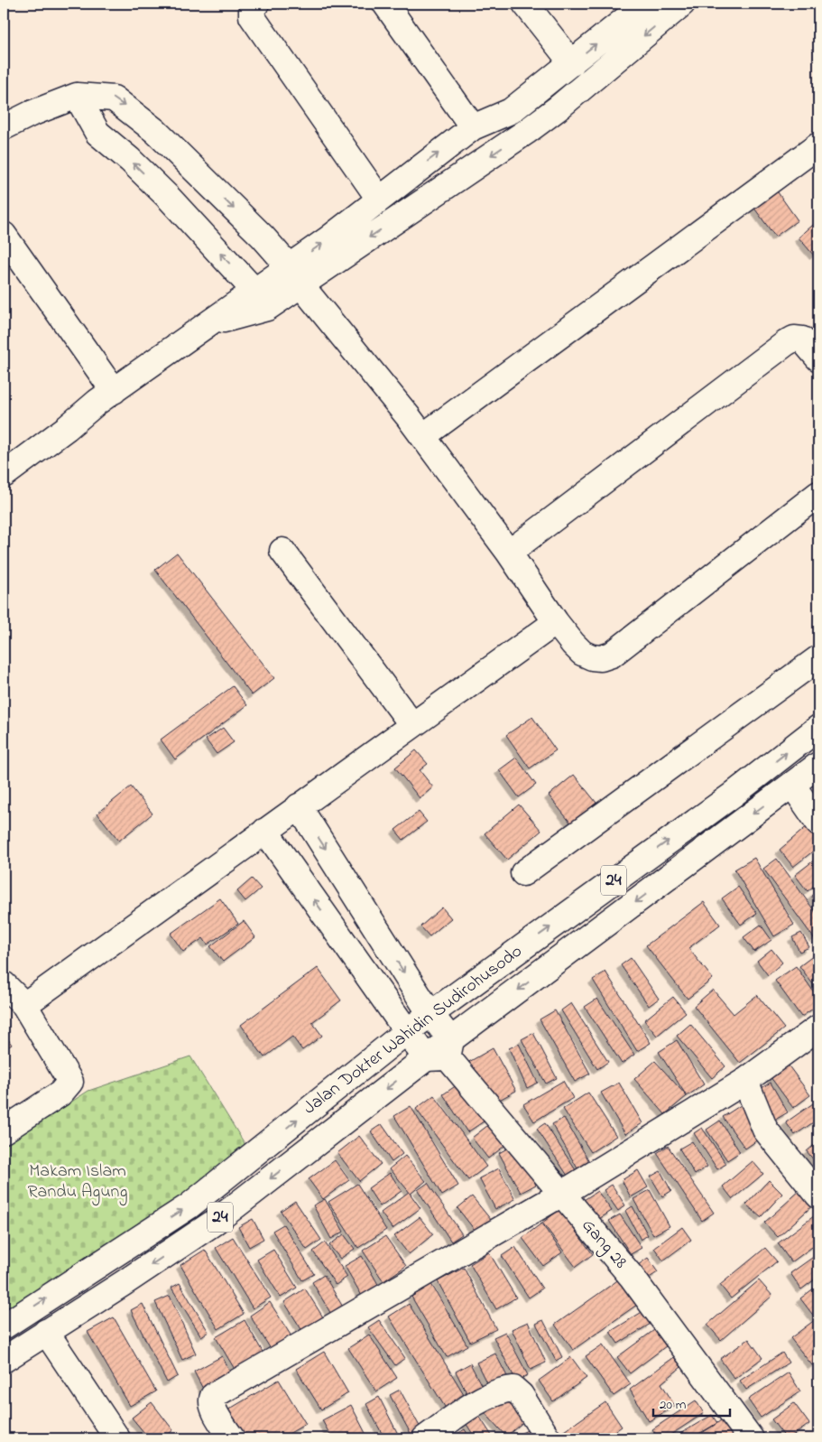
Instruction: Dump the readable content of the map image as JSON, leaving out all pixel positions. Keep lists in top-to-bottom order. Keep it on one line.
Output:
{"streets":{"main road":["24","Jalan Dokter Wahidin Sudirohusodo","Gang 28"]},"crossings":[["Jalan Dokter Wahidin Sudirohusodo","Gang 28"]],"parks":["Makam Islam Randu Agung"],"scale_bar":"20 m"}
